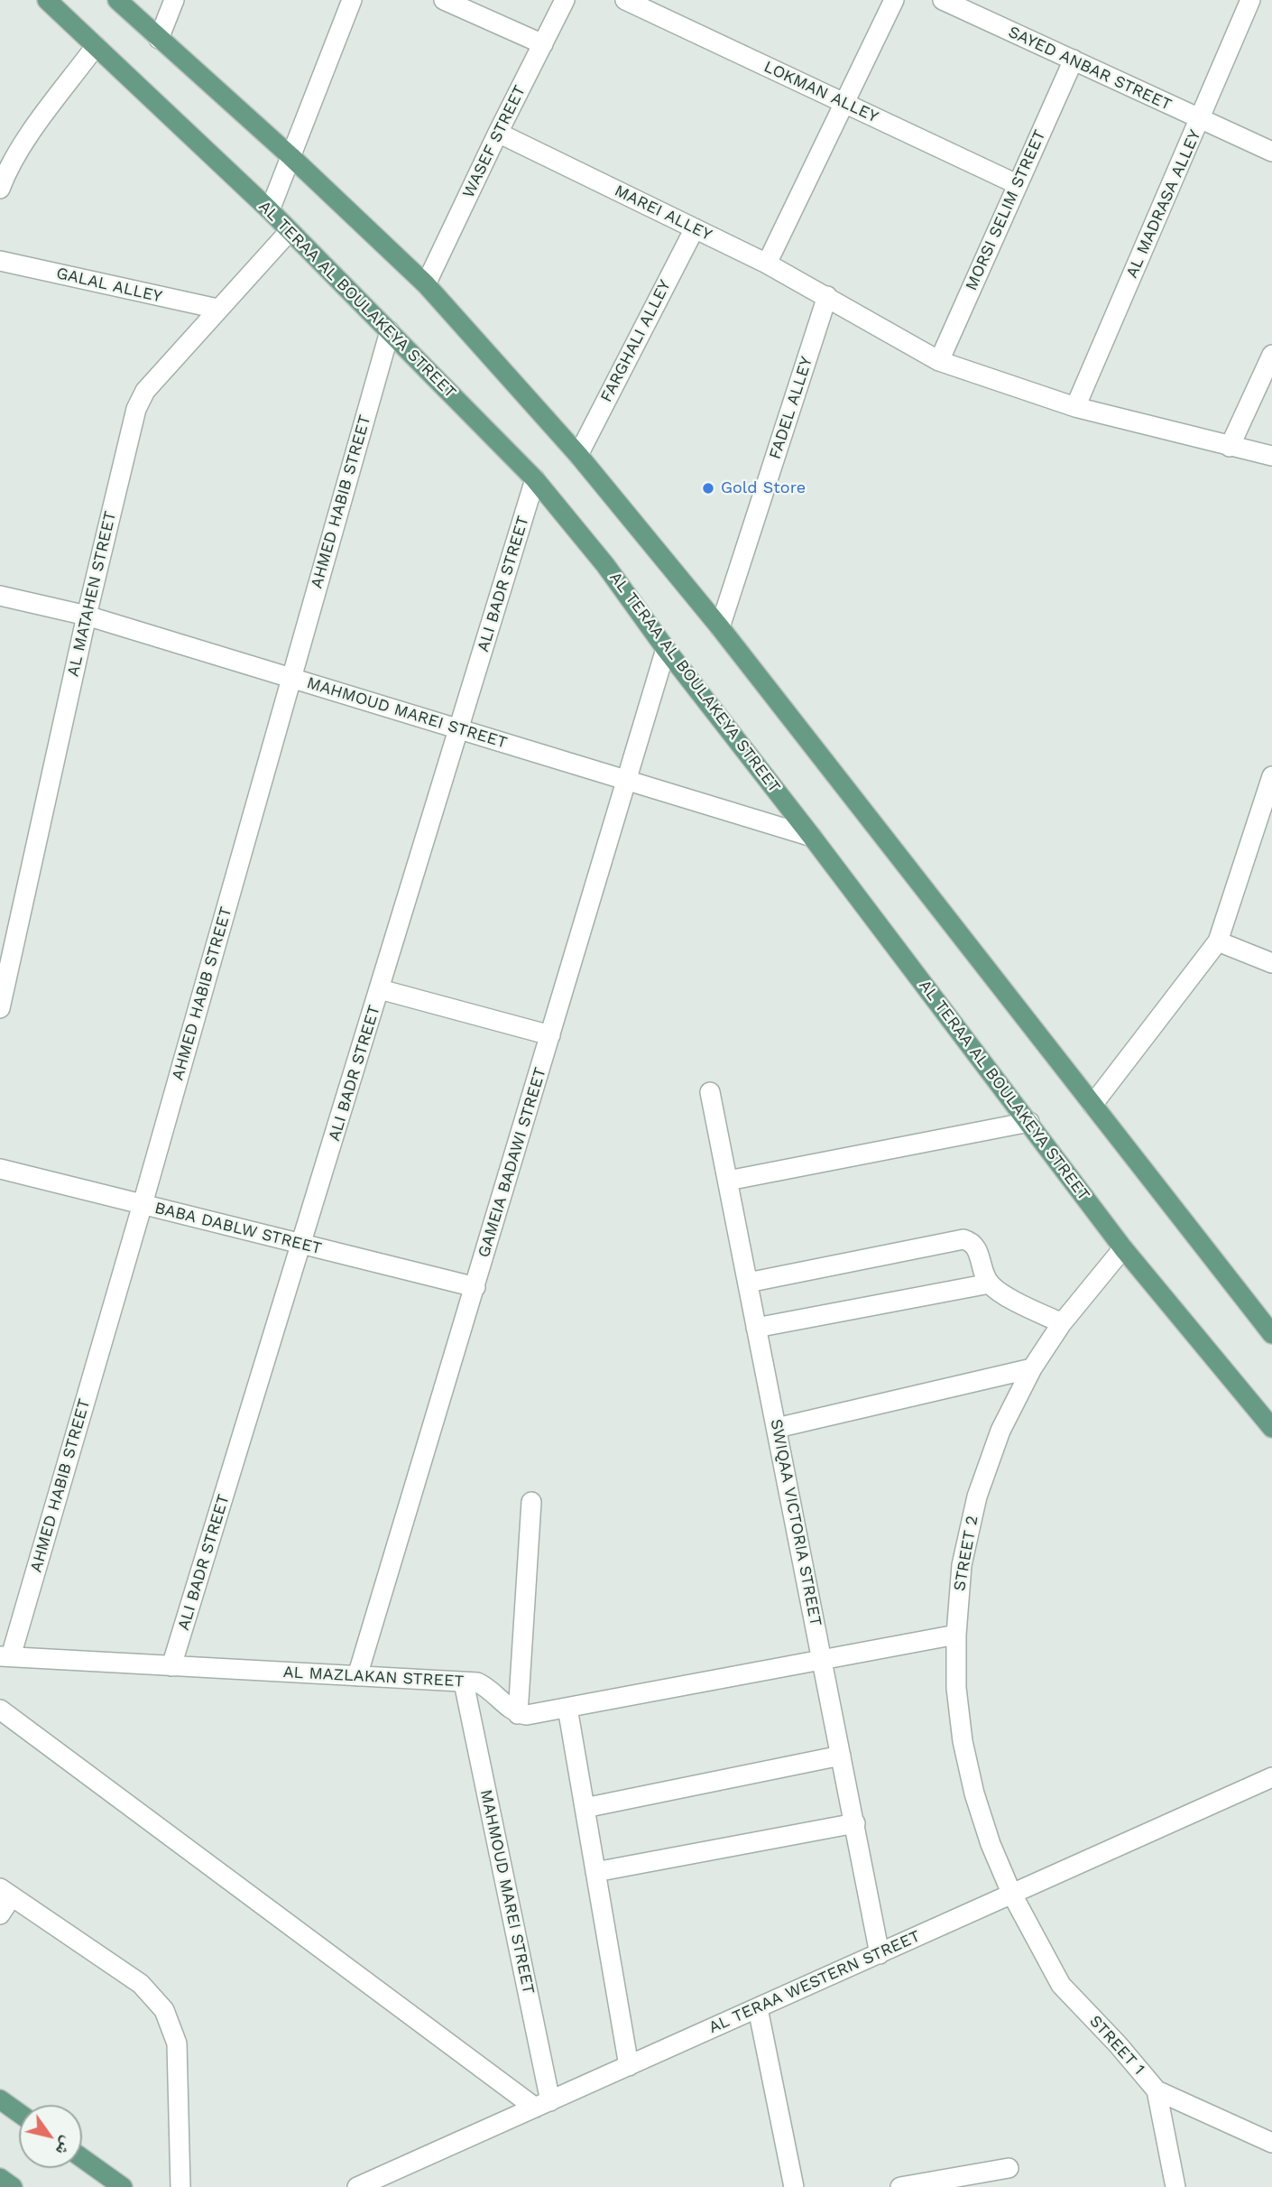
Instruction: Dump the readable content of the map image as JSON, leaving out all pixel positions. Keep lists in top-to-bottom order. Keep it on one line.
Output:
{"streets":{"main road":["AL TERAA AL BOULAKEYA STREET"],"street":["SAYED ANBAR STREET","LOKMAN ALLEY","WASEF STREET","AL MADRASA ALLEY","MORSI SELIM STREET","MAREI ALLEY","GALAL ALLEY","FARGHALI ALLEY","FADEL ALLEY","AHMED HABIB STREET","ALI BADR STREET","AL MATAHEN STREET","MAHMOUD MAREI STREET","GAMEIA BADAWI STREET","BABA DABLW STREET","SWIQAA VICTORIA STREET","STREET 2","AL MAZLAKAN STREET","AL TERAA WESTERN STREET","STREET 1"]},"crossings":[["SAYED ANBAR STREET","AL MADRASA ALLEY"],["SAYED ANBAR STREET","MORSI SELIM STREET"],["LOKMAN ALLEY","MORSI SELIM STREET"],["WASEF STREET","MAREI ALLEY"],["AL MADRASA ALLEY","MAREI ALLEY"],["MORSI SELIM STREET","MAREI ALLEY"],["MAREI ALLEY","FARGHALI ALLEY"],["MAREI ALLEY","FADEL ALLEY"],["GALAL ALLEY","AL MATAHEN STREET"],["AL TERAA AL BOULAKEYA STREET","AHMED HABIB STREET"],["AL TERAA AL BOULAKEYA STREET","ALI BADR STREET"],["AL TERAA AL BOULAKEYA STREET","AL MATAHEN STREET"],["AL TERAA AL BOULAKEYA STREET","MAHMOUD MAREI STREET"],["AL TERAA AL BOULAKEYA STREET","GAMEIA BADAWI STREET"],["AL TERAA AL BOULAKEYA STREET","STREET 2"],["AHMED HABIB STREET","MAHMOUD MAREI STREET"],["AHMED HABIB STREET","BABA DABLW STREET"],["AHMED HABIB STREET","AL MAZLAKAN STREET"],["ALI BADR STREET","MAHMOUD MAREI STREET"],["ALI BADR STREET","BABA DABLW STREET"],["ALI BADR STREET","AL MAZLAKAN STREET"],["AL MATAHEN STREET","MAHMOUD MAREI STREET"],["MAHMOUD MAREI STREET","GAMEIA BADAWI STREET"],["MAHMOUD MAREI STREET","AL MAZLAKAN STREET"],["MAHMOUD MAREI STREET","AL TERAA WESTERN STREET"],["GAMEIA BADAWI STREET","BABA DABLW STREET"],["GAMEIA BADAWI STREET","AL MAZLAKAN STREET"],["SWIQAA VICTORIA STREET","AL TERAA WESTERN STREET"],["STREET 2","AL TERAA WESTERN STREET"],["STREET 2","STREET 1"],["AL TERAA WESTERN STREET","STREET 1"]],"places":["Gold Store"],"north":"bottom right"}
